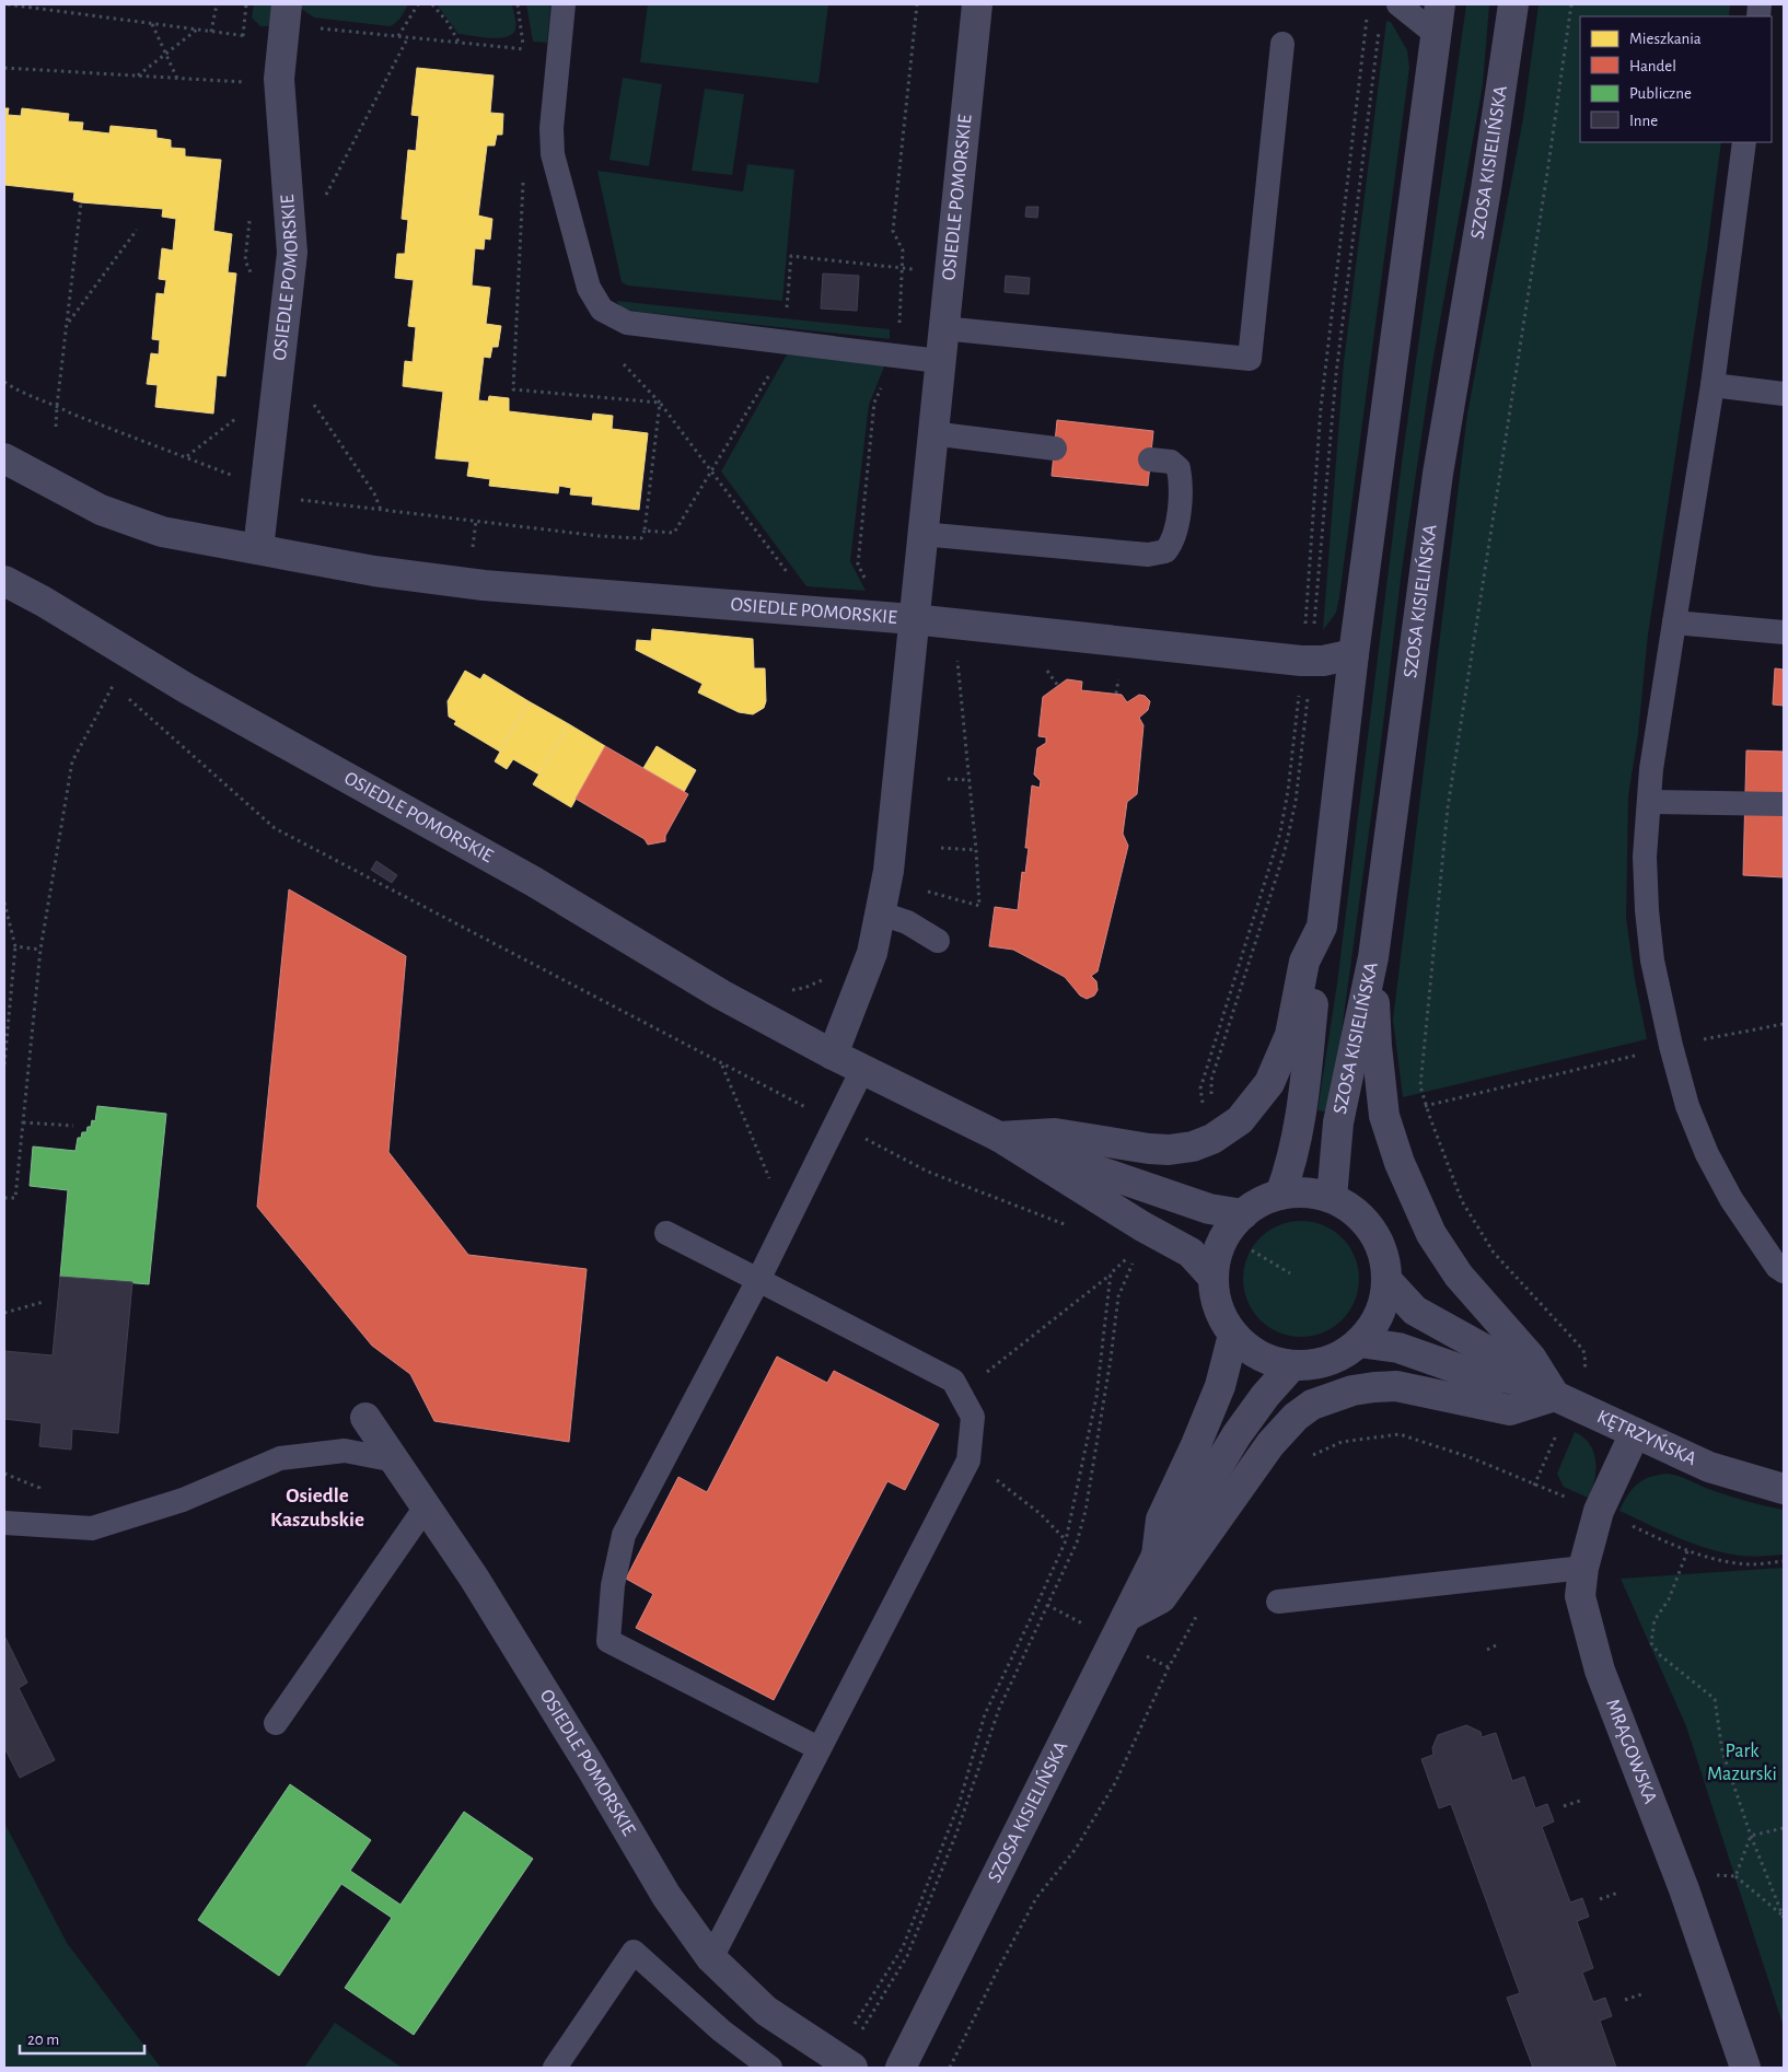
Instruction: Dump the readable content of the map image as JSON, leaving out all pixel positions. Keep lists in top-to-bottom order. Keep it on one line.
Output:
{"streets":{"street":["SZOSA KISIELIŃSKA","OSIEDLE POMORSKIE","KĘTRZYŃSKA","MRĄGOWSKA"]},"crossings":[["SZOSA KISIELIŃSKA","OSIEDLE POMORSKIE"],["KĘTRZYŃSKA","MRĄGOWSKA"]],"districts":["Osiedle Kaszubskie"],"parks":["Park Mazurski"],"legend":["Mieszkania","Handel","Publiczne","Inne"],"scale_bar":"20 m"}
